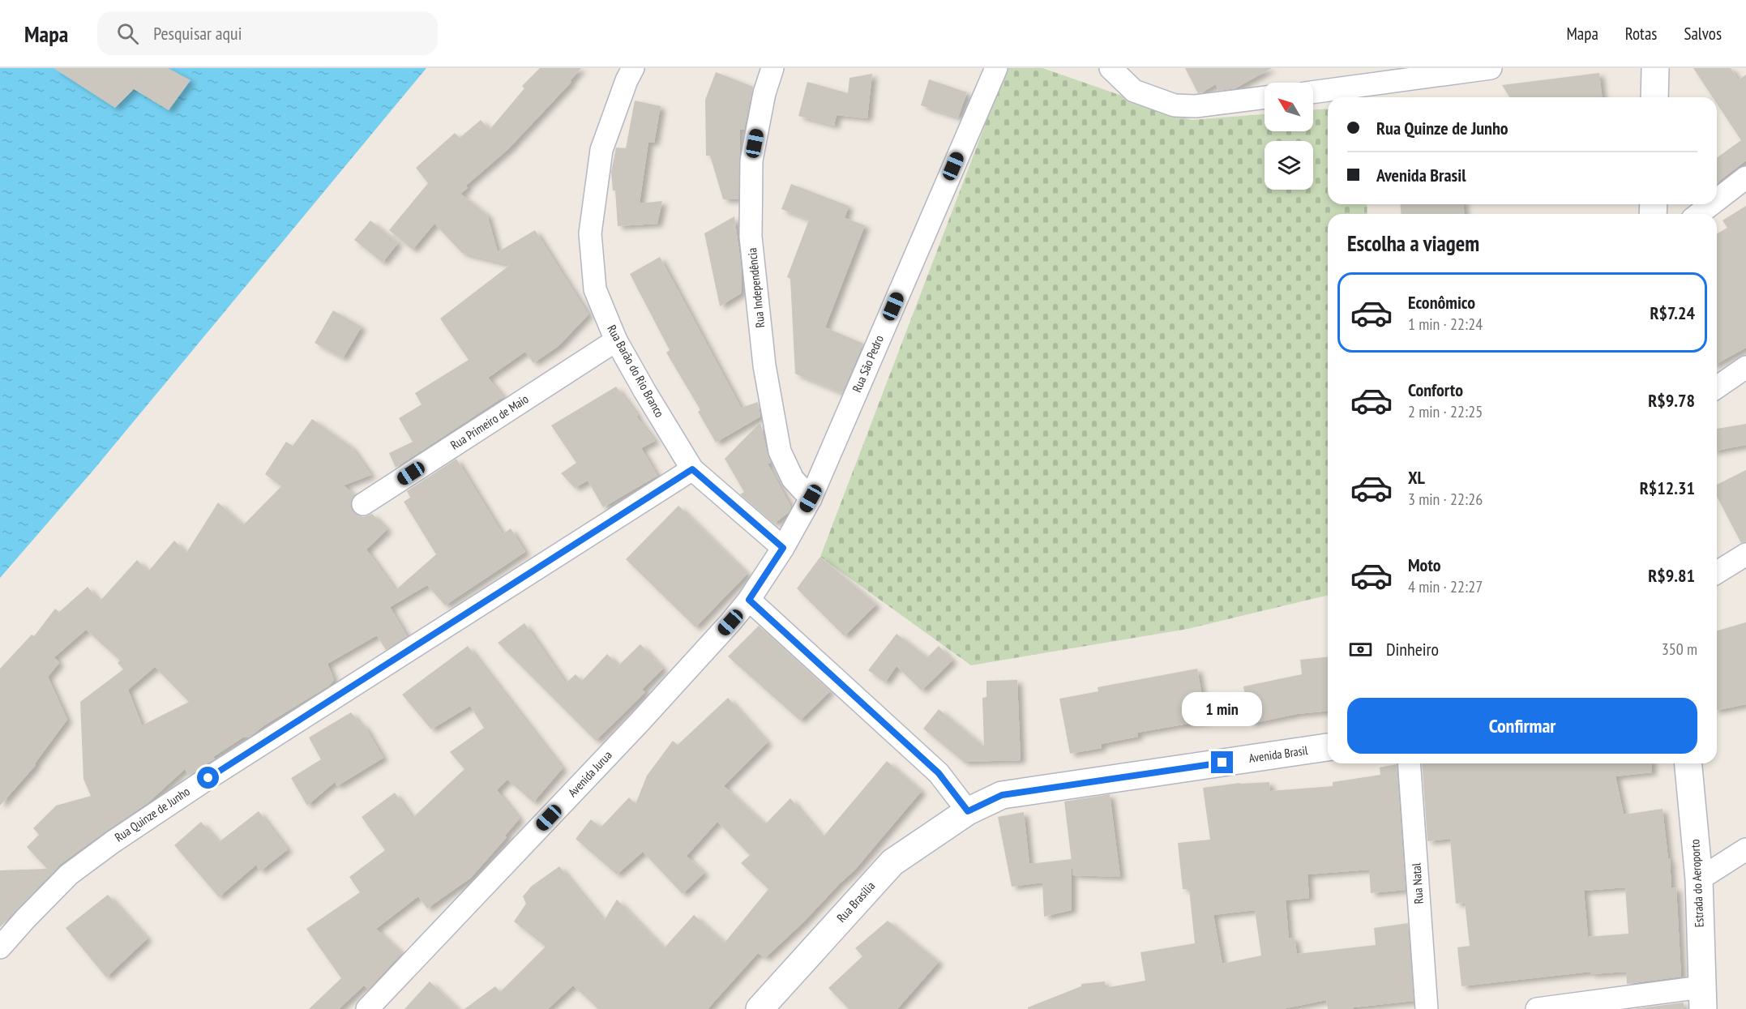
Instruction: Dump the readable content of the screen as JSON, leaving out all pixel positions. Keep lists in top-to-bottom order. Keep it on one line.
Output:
{"streets":{"street":["Rua Independência","Rua São Pedro","Rua Barão do Rio Branco","Rua Primeiro de Maio","Avenida Brasil","Avenida Jurua","Rua Quinze de Junho","Rua Natal","Estrada do Aeroporto","Rua Brasília"]},"crossings":[["Rua Independência","Rua São Pedro"],["Rua São Pedro","Rua Barão do Rio Branco"],["Rua São Pedro","Avenida Jurua"],["Rua Barão do Rio Branco","Rua Primeiro de Maio"],["Rua Barão do Rio Branco","Rua Quinze de Junho"],["Avenida Brasil","Rua Brasília"]],"north":"top left","page":{"header":"Mapa","search":"Pesquisar aqui","nav":["Mapa","Rotas","Salvos"],"banner":["Rua Quinze de Junho","Avenida Brasil"],"heading":"Escolha a viagem","list":[{"name":"Econômico","note":"1 min · 22:24","value":"R$7.24"},{"name":"Conforto","note":"2 min · 22:25","value":"R$9.78"},{"name":"XL","note":"3 min · 22:26","value":"R$12.31"},{"name":"Moto","note":"4 min · 22:27","value":"R$9.81"}],"pay":["Dinheiro","350 m"],"buttons":"Confirmar","bubble":"1 min"}}
